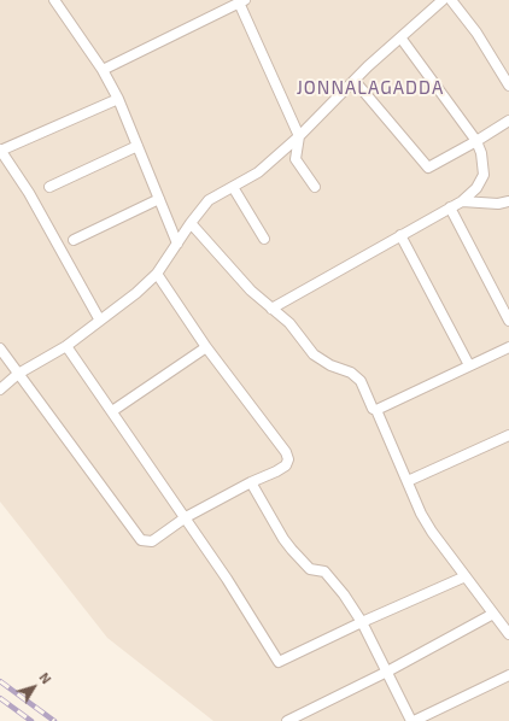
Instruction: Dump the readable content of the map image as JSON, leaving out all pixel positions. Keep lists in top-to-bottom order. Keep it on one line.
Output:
{"districts":["JONNALAGADDA"],"north":"top right"}
